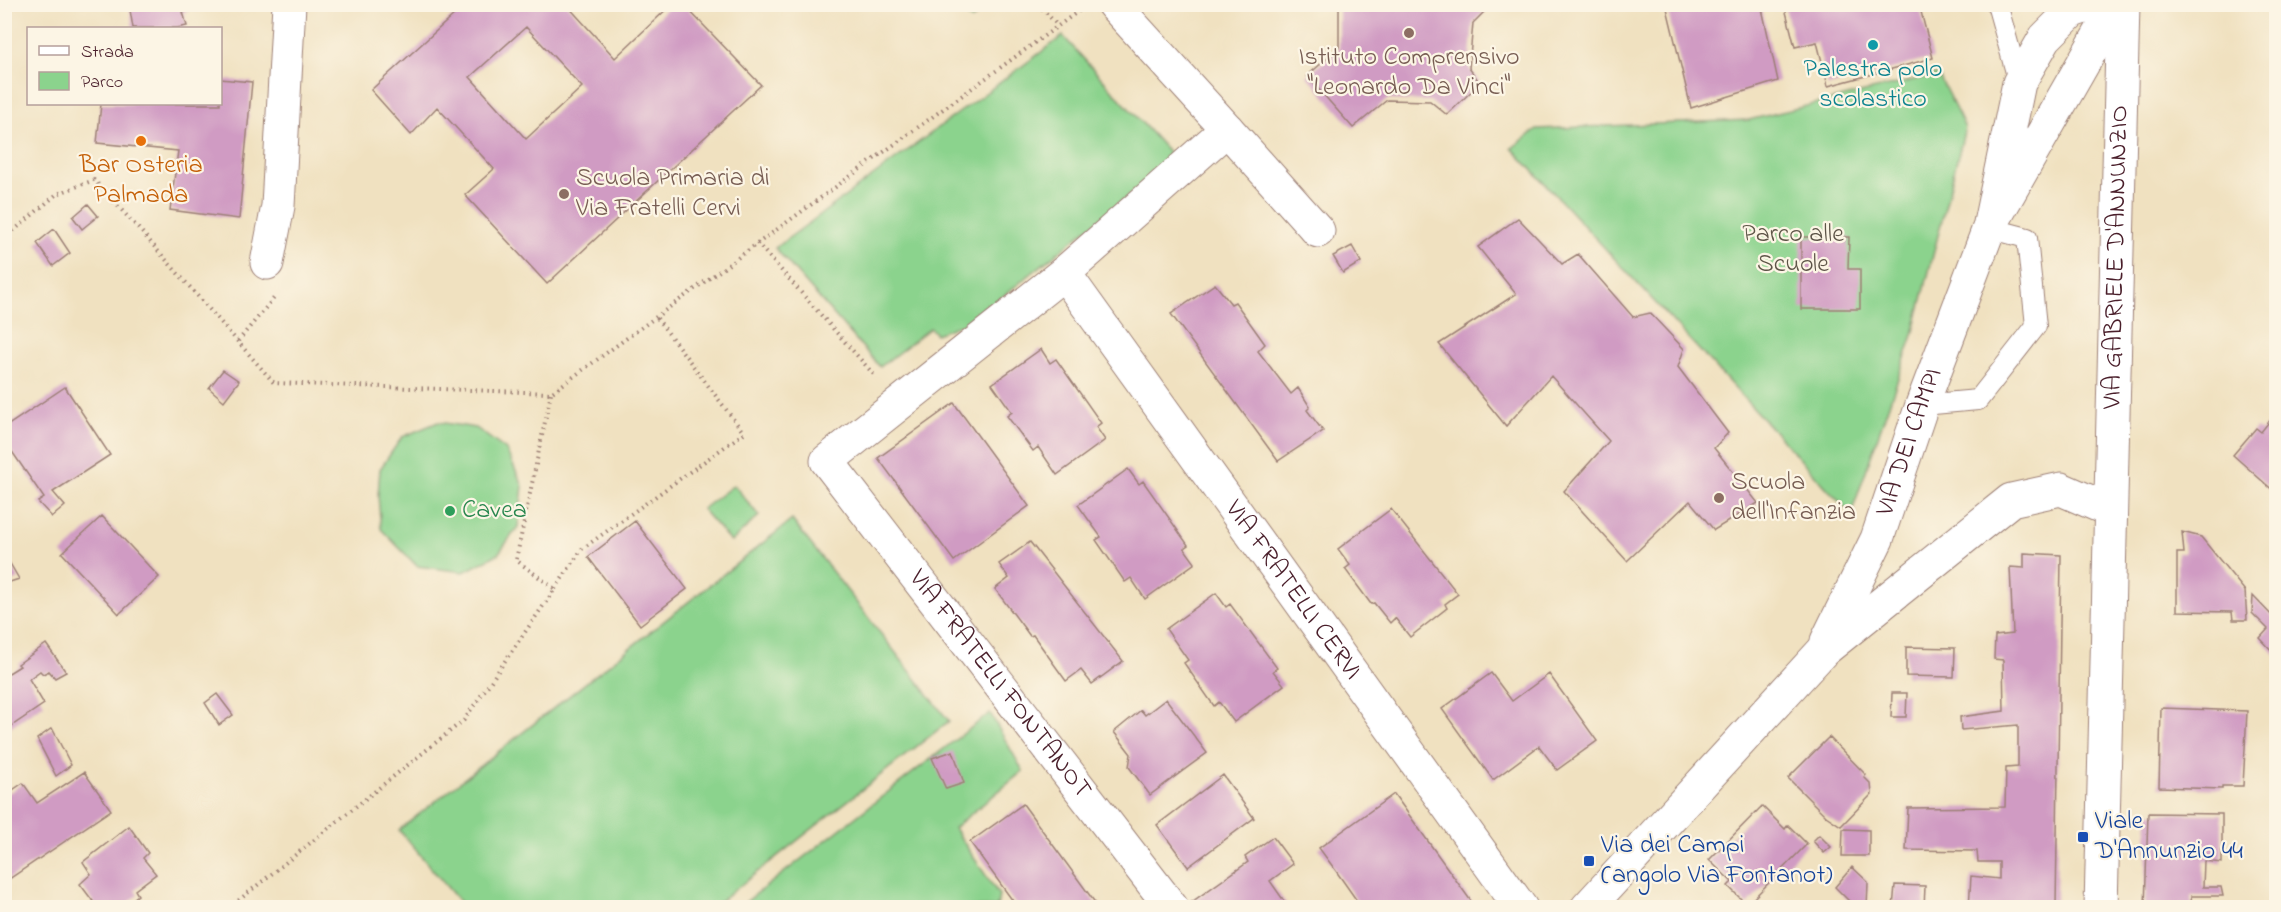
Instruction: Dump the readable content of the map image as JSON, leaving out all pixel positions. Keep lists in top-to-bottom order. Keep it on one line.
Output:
{"streets":{"street":["VIA GABRIELE D'ANNUNZIO","VIA DEI CAMPI","VIA FRATELLI CERVI","VIA FRATELLI FONTANOT"]},"crossings":[["VIA GABRIELE D'ANNUNZIO","VIA DEI CAMPI"]],"parks":["Parco alle Scuole"],"places":{"other":["Istituto Comprensivo \"Leonardo Da Vinci\"","Palestra polo scolastico","Bar Osteria Palmada","Scuola Primaria di Via Fratelli Cervi","Scuola dell'Infanzia","Cavea"],"transit":["Viale D'Annunzio 44","Via dei Campi (angolo Via Fontanot)"]},"legend":["Strada","Parco"]}
